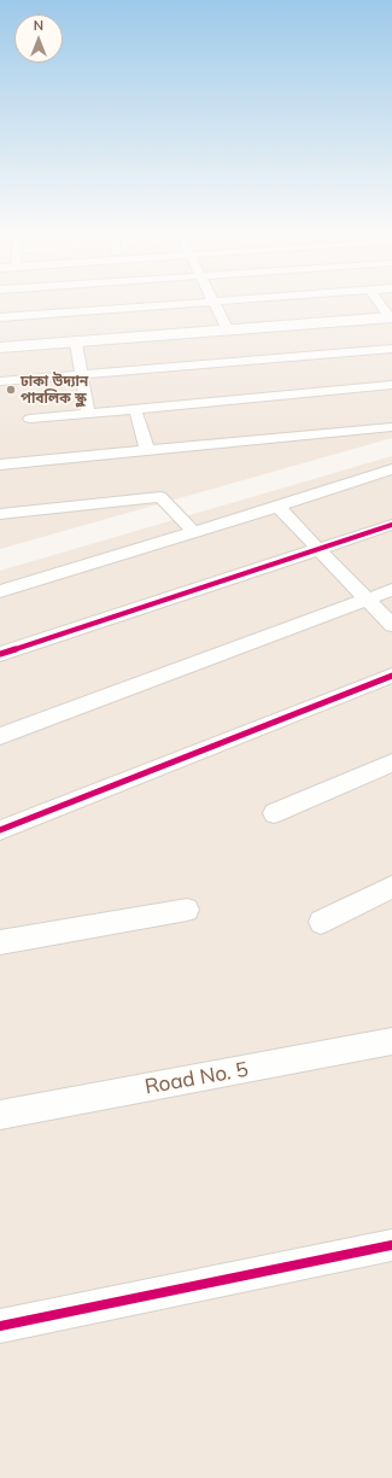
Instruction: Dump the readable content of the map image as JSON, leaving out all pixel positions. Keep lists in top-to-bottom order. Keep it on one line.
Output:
{"streets":{"street":["Road No. 5"]},"places":["ঢাকা উদ্যান পাবলিক স্কুল"],"north":"top"}
